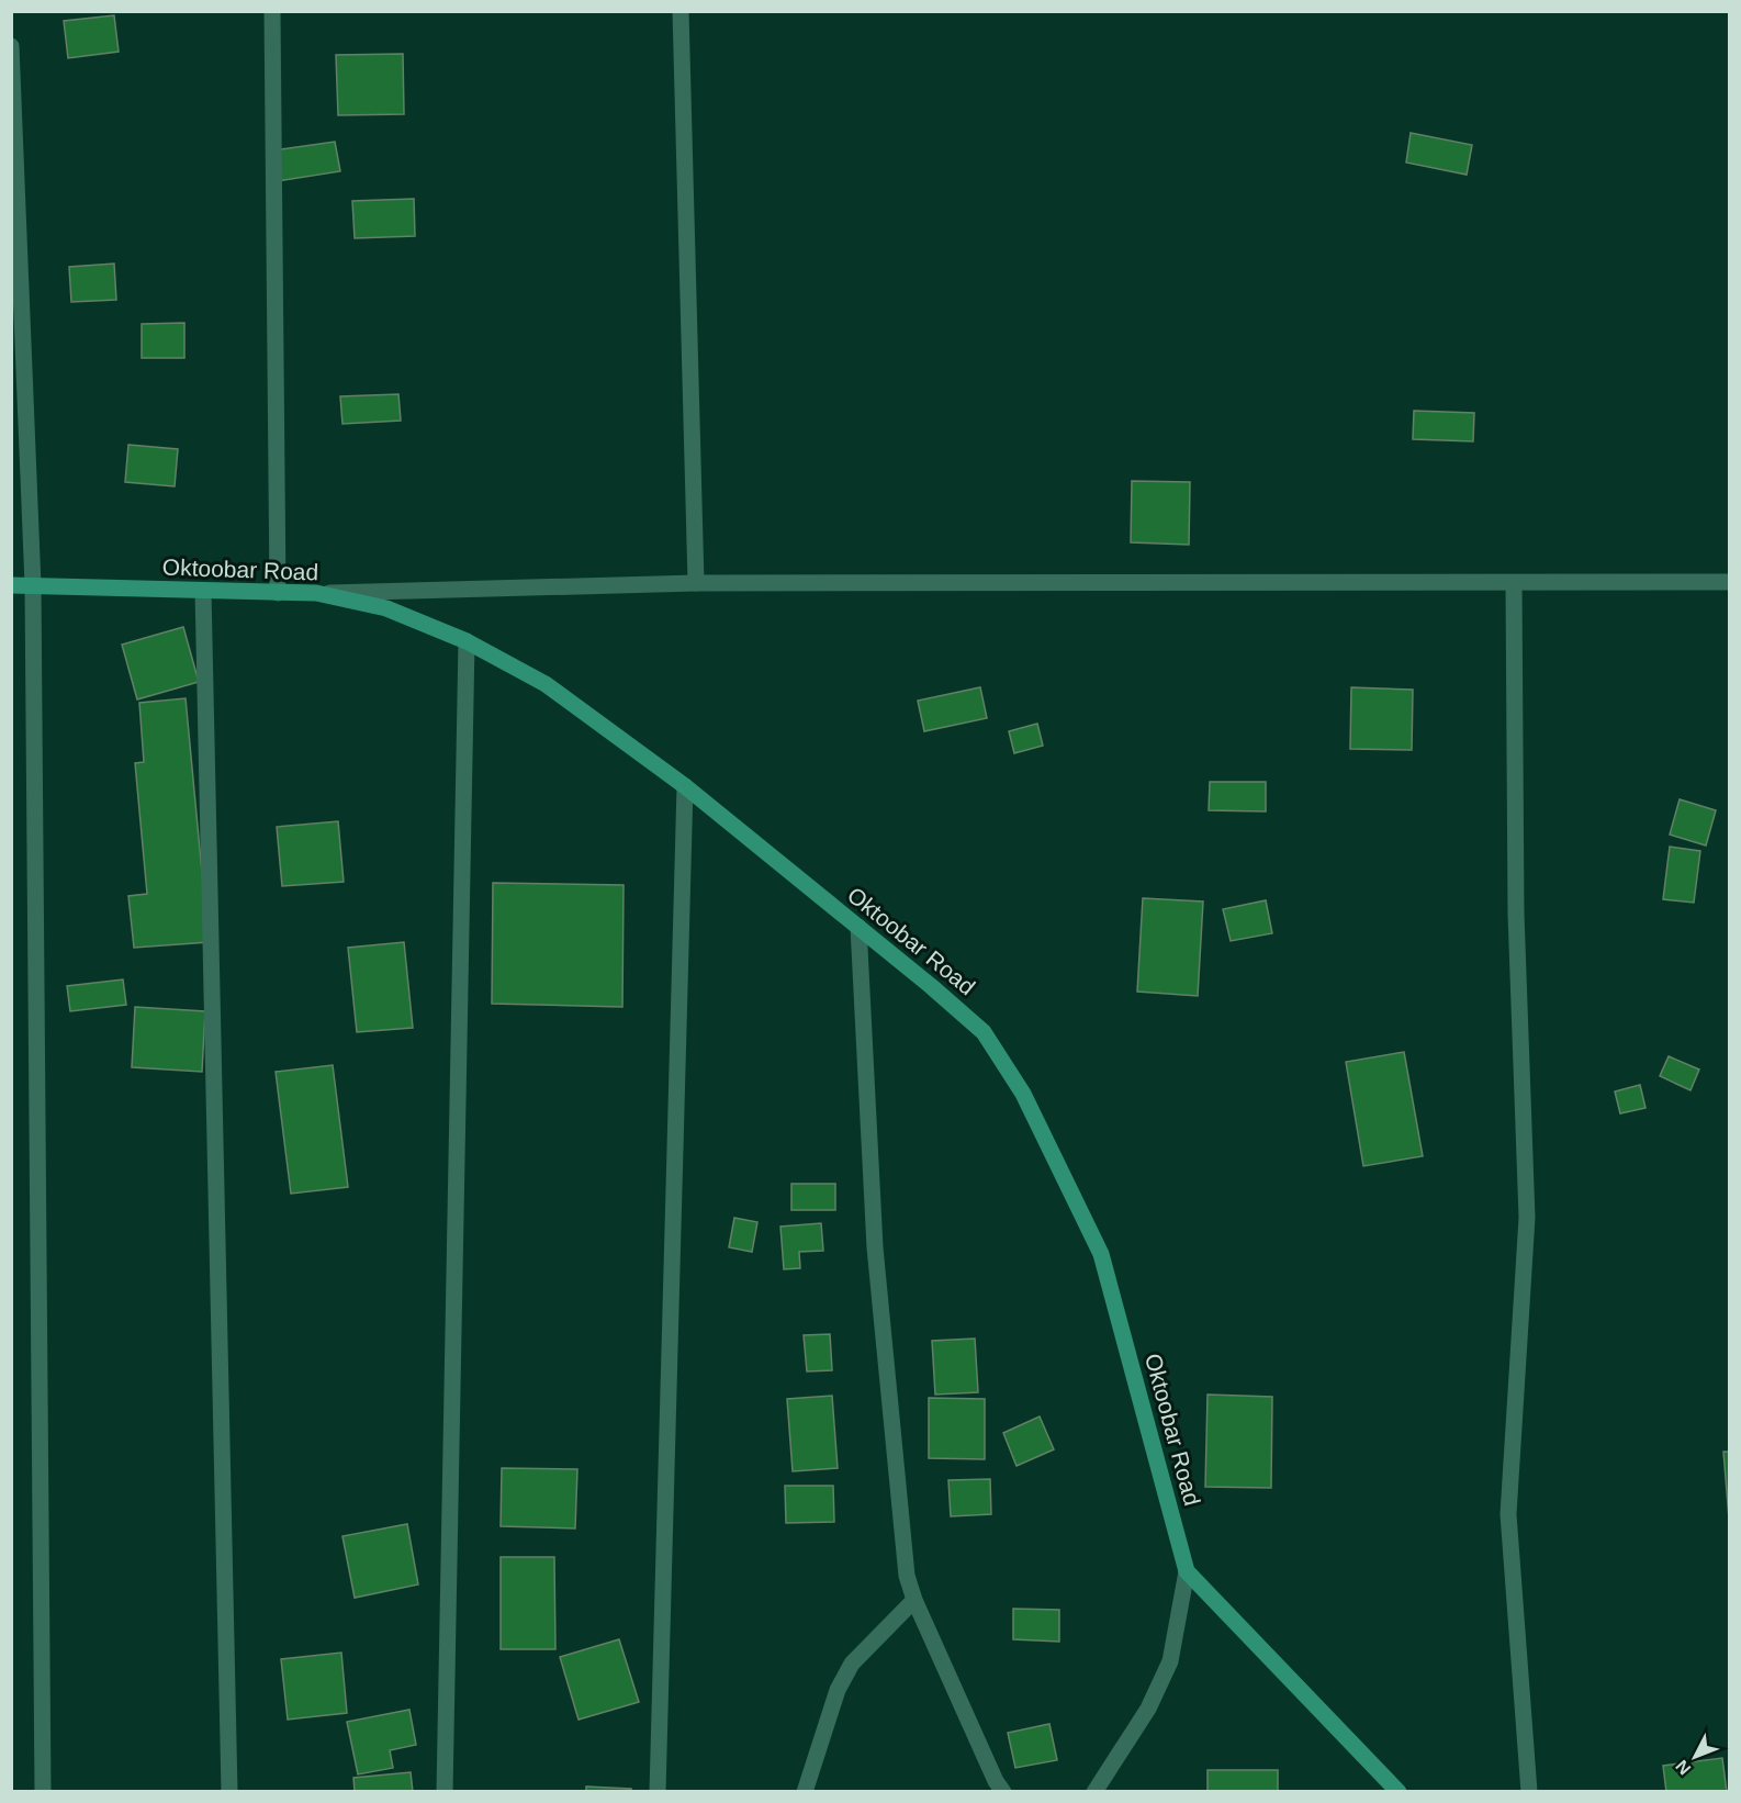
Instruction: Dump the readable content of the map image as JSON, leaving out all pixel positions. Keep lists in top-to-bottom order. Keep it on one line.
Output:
{"streets":{"street":["Oktoobar Road"]},"north":"bottom left"}
